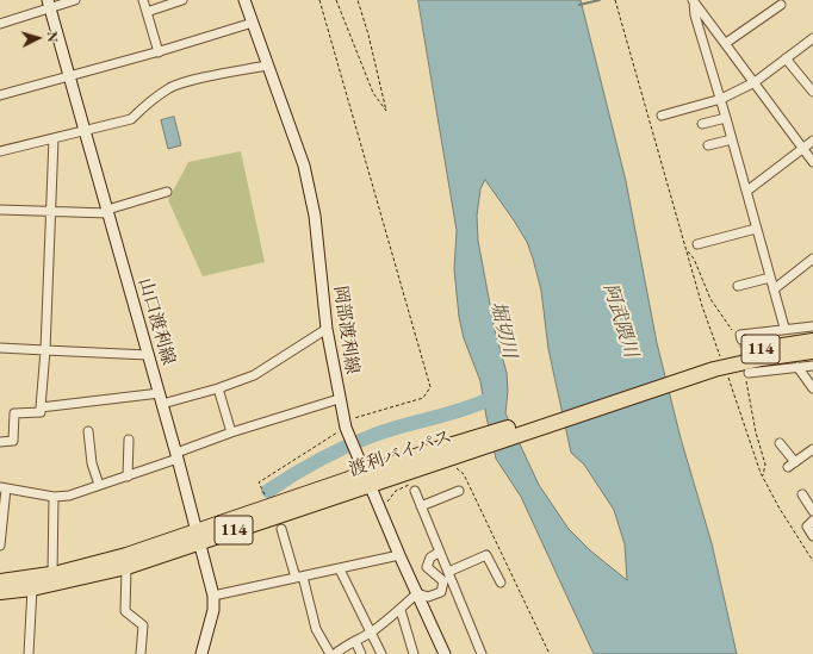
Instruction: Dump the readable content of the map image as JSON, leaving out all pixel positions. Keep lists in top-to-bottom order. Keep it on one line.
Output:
{"streets":{"highway":["114","渡利バイパス"],"main road":["山口渡利線","岡部渡利線"]},"crossings":[["山口渡利線","渡利バイパス"],["岡部渡利線","渡利バイパス"]],"water":["阿武隈川","堀切川"],"north":"right"}
